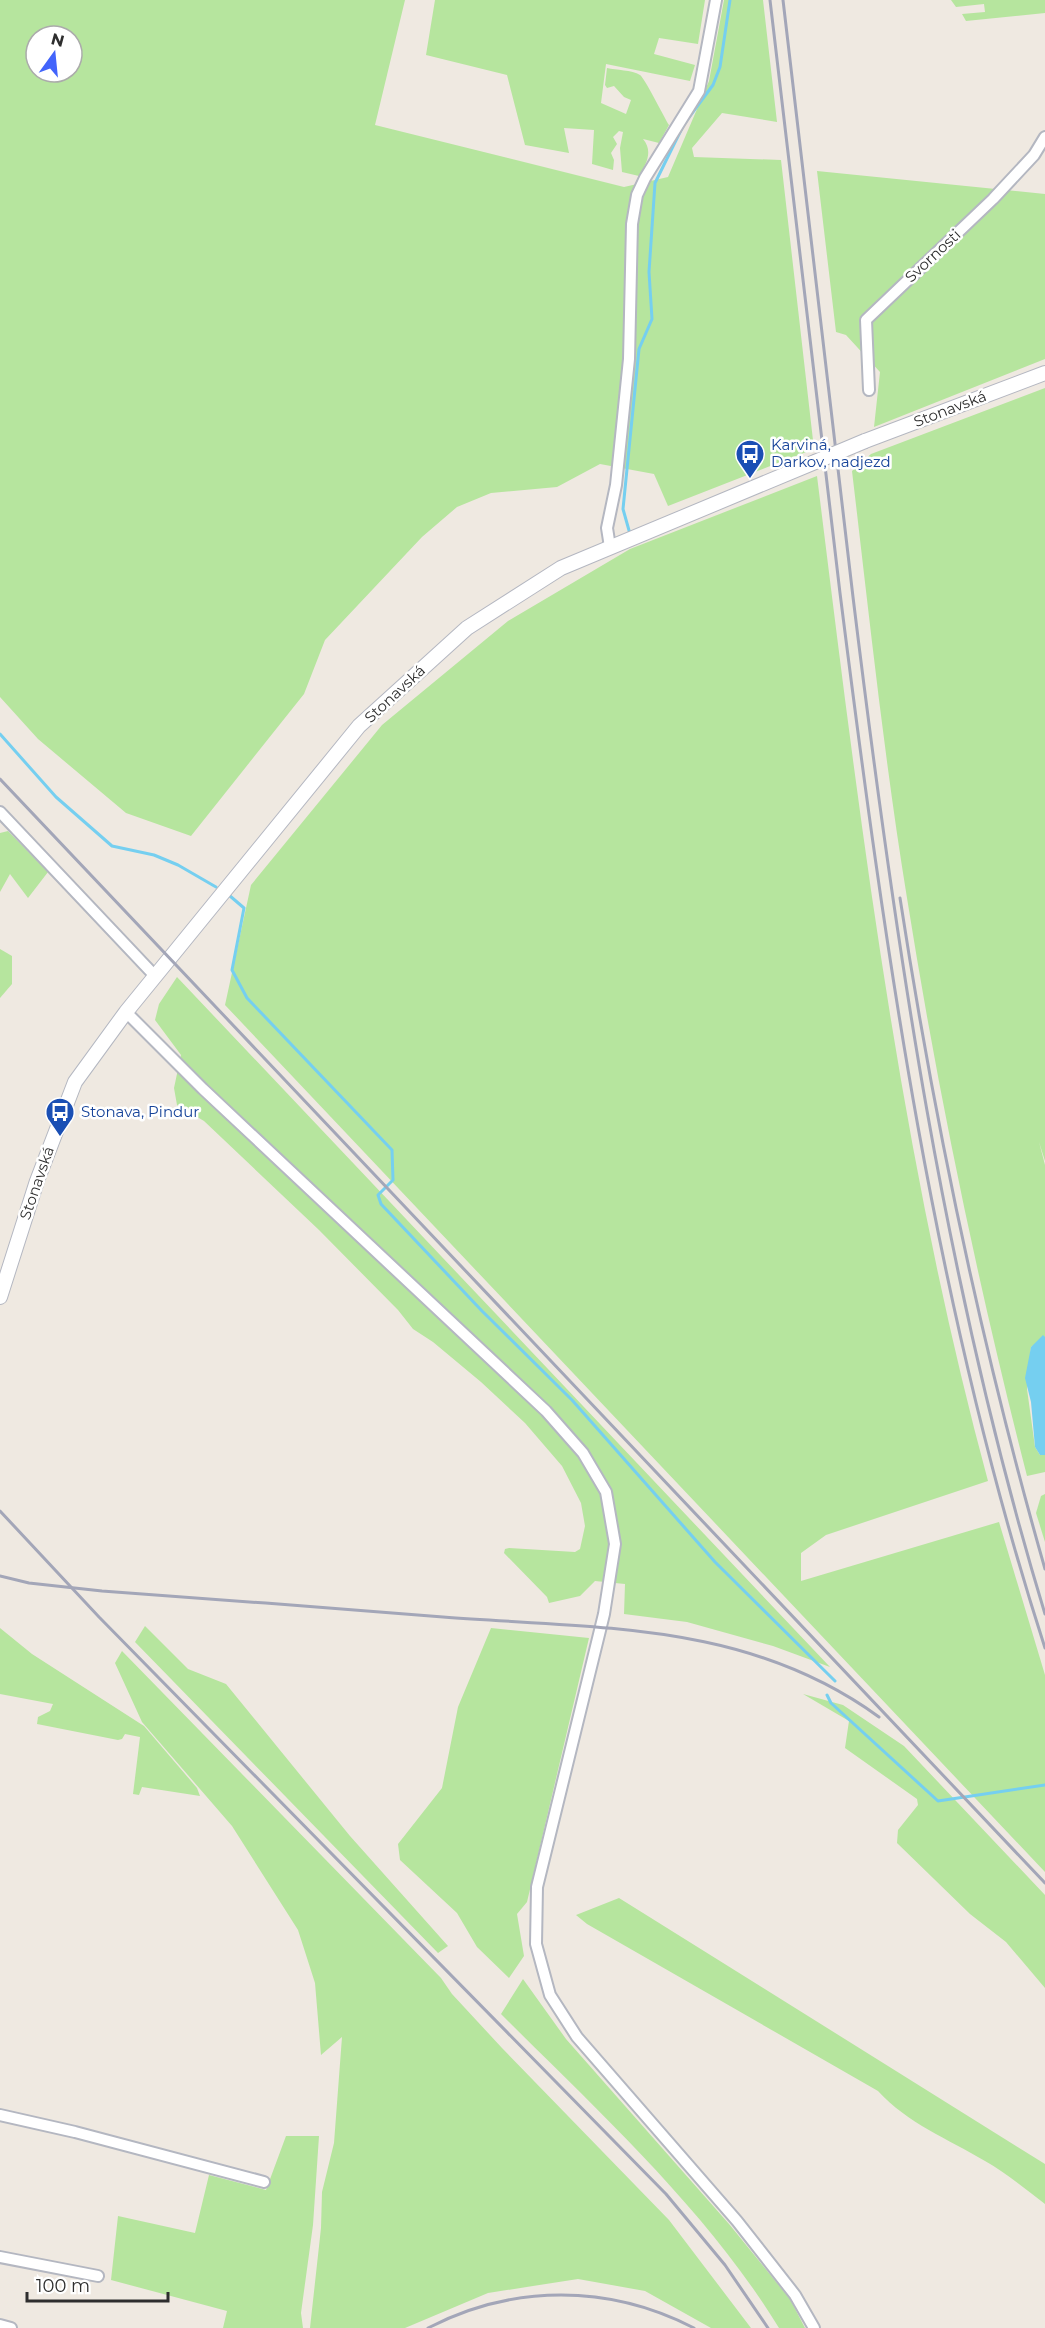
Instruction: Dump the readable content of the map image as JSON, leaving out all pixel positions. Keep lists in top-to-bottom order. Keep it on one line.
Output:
{"streets":{"street":["Svornosti","Stonavská"]},"places":{"bus stop":["Karviná, Darkov, nadjezd","Stonava, Pindur"]},"scale_bar":"100 m","north":"top"}
